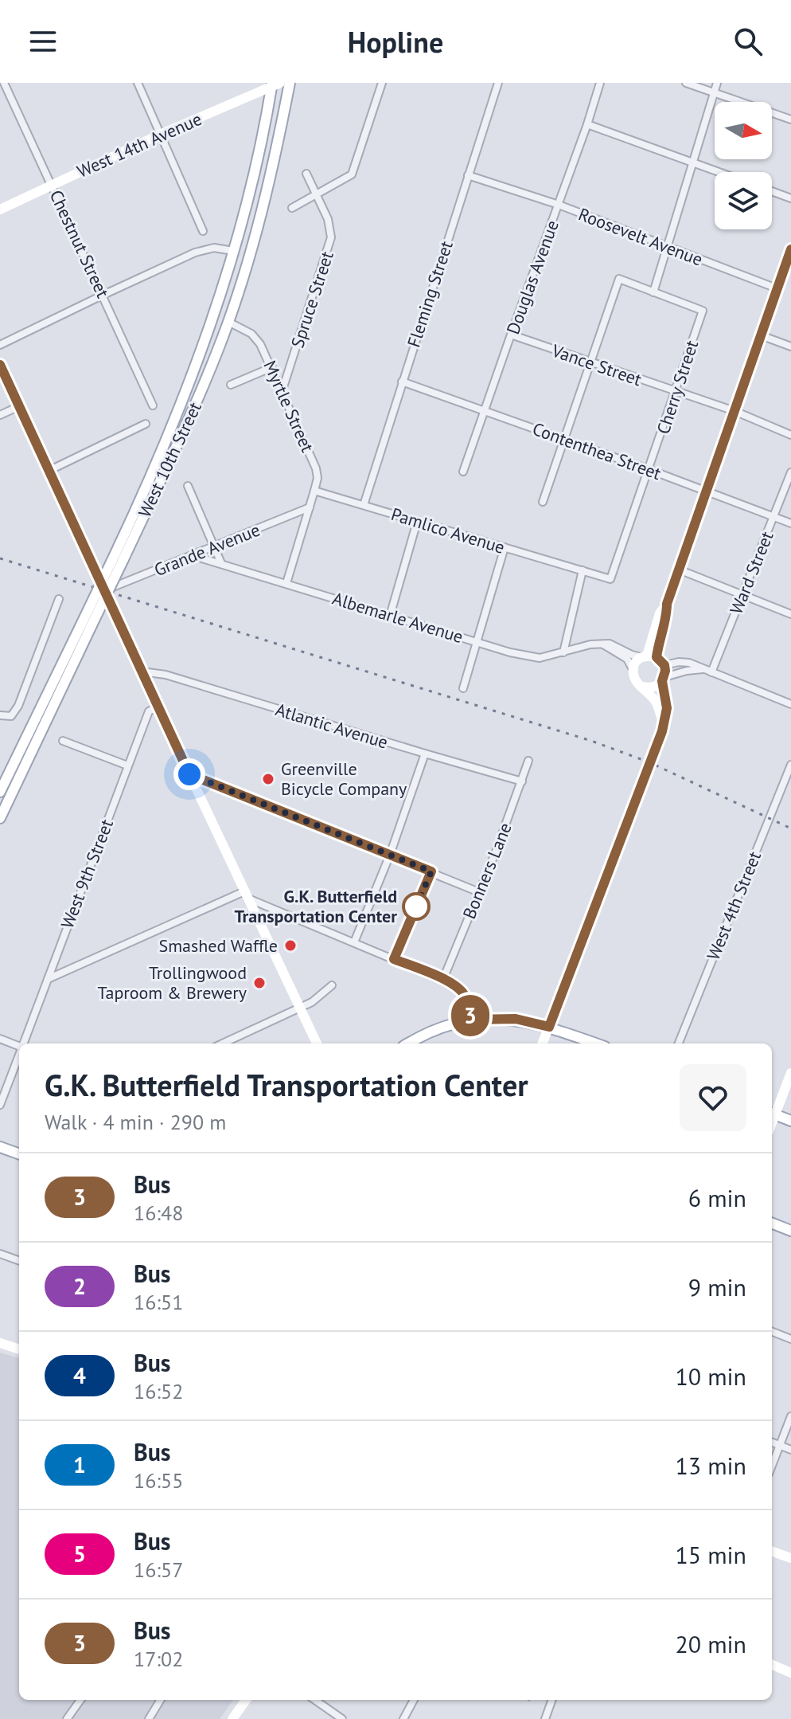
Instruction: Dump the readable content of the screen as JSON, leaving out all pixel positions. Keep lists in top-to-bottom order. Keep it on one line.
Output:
{"streets":{"main road":["West 14th Avenue","West 10th Street"],"street":["Roosevelt Avenue","Chestnut Street","Douglas Avenue","Fleming Street","Spruce Street","Vance Street","Cherry Street","Myrtle Street","Contenthea Street","Pamlico Avenue","Grande Avenue","Ward Street","Albemarle Avenue","Atlantic Avenue","Bonners Lane","West 9th Street","West 4th Street"]},"crossings":[["West 14th Avenue","Chestnut Street"],["West 14th Avenue","West 10th Street"],["Roosevelt Avenue","Douglas Avenue"],["Roosevelt Avenue","Fleming Street"],["Douglas Avenue","Vance Street"],["Douglas Avenue","Contenthea Street"],["Fleming Street","Contenthea Street"],["Fleming Street","Pamlico Avenue"],["Spruce Street","Myrtle Street"],["Vance Street","Cherry Street"],["Cherry Street","Contenthea Street"],["Cherry Street","Pamlico Avenue"],["Myrtle Street","West 10th Street"],["Myrtle Street","Pamlico Avenue"],["Myrtle Street","Grande Avenue"],["Myrtle Street","Albemarle Avenue"],["Contenthea Street","Ward Street"],["Grande Avenue","Albemarle Avenue"],["Atlantic Avenue","Bonners Lane"]],"places":["Greenville Bicycle Company","G.K. Butterfield Transportation Center","Smashed Waffle","Trollingwood Taproom & Brewery"],"lines":["bus line 3"],"north":"right","page":{"header":"Hopline","on_map":"3","heading":["G.K. Butterfield Transportation Center","Walk · 4 min · 290 m"],"list":[{"mark":"3","name":"Bus","note":"16:48","value":"6 min"},{"mark":"2","name":"Bus","note":"16:51","value":"9 min"},{"mark":"4","name":"Bus","note":"16:52","value":"10 min"},{"mark":"1","name":"Bus","note":"16:55","value":"13 min"},{"mark":"5","name":"Bus","note":"16:57","value":"15 min"},{"mark":"3","name":"Bus","note":"17:02","value":"20 min"}]}}
